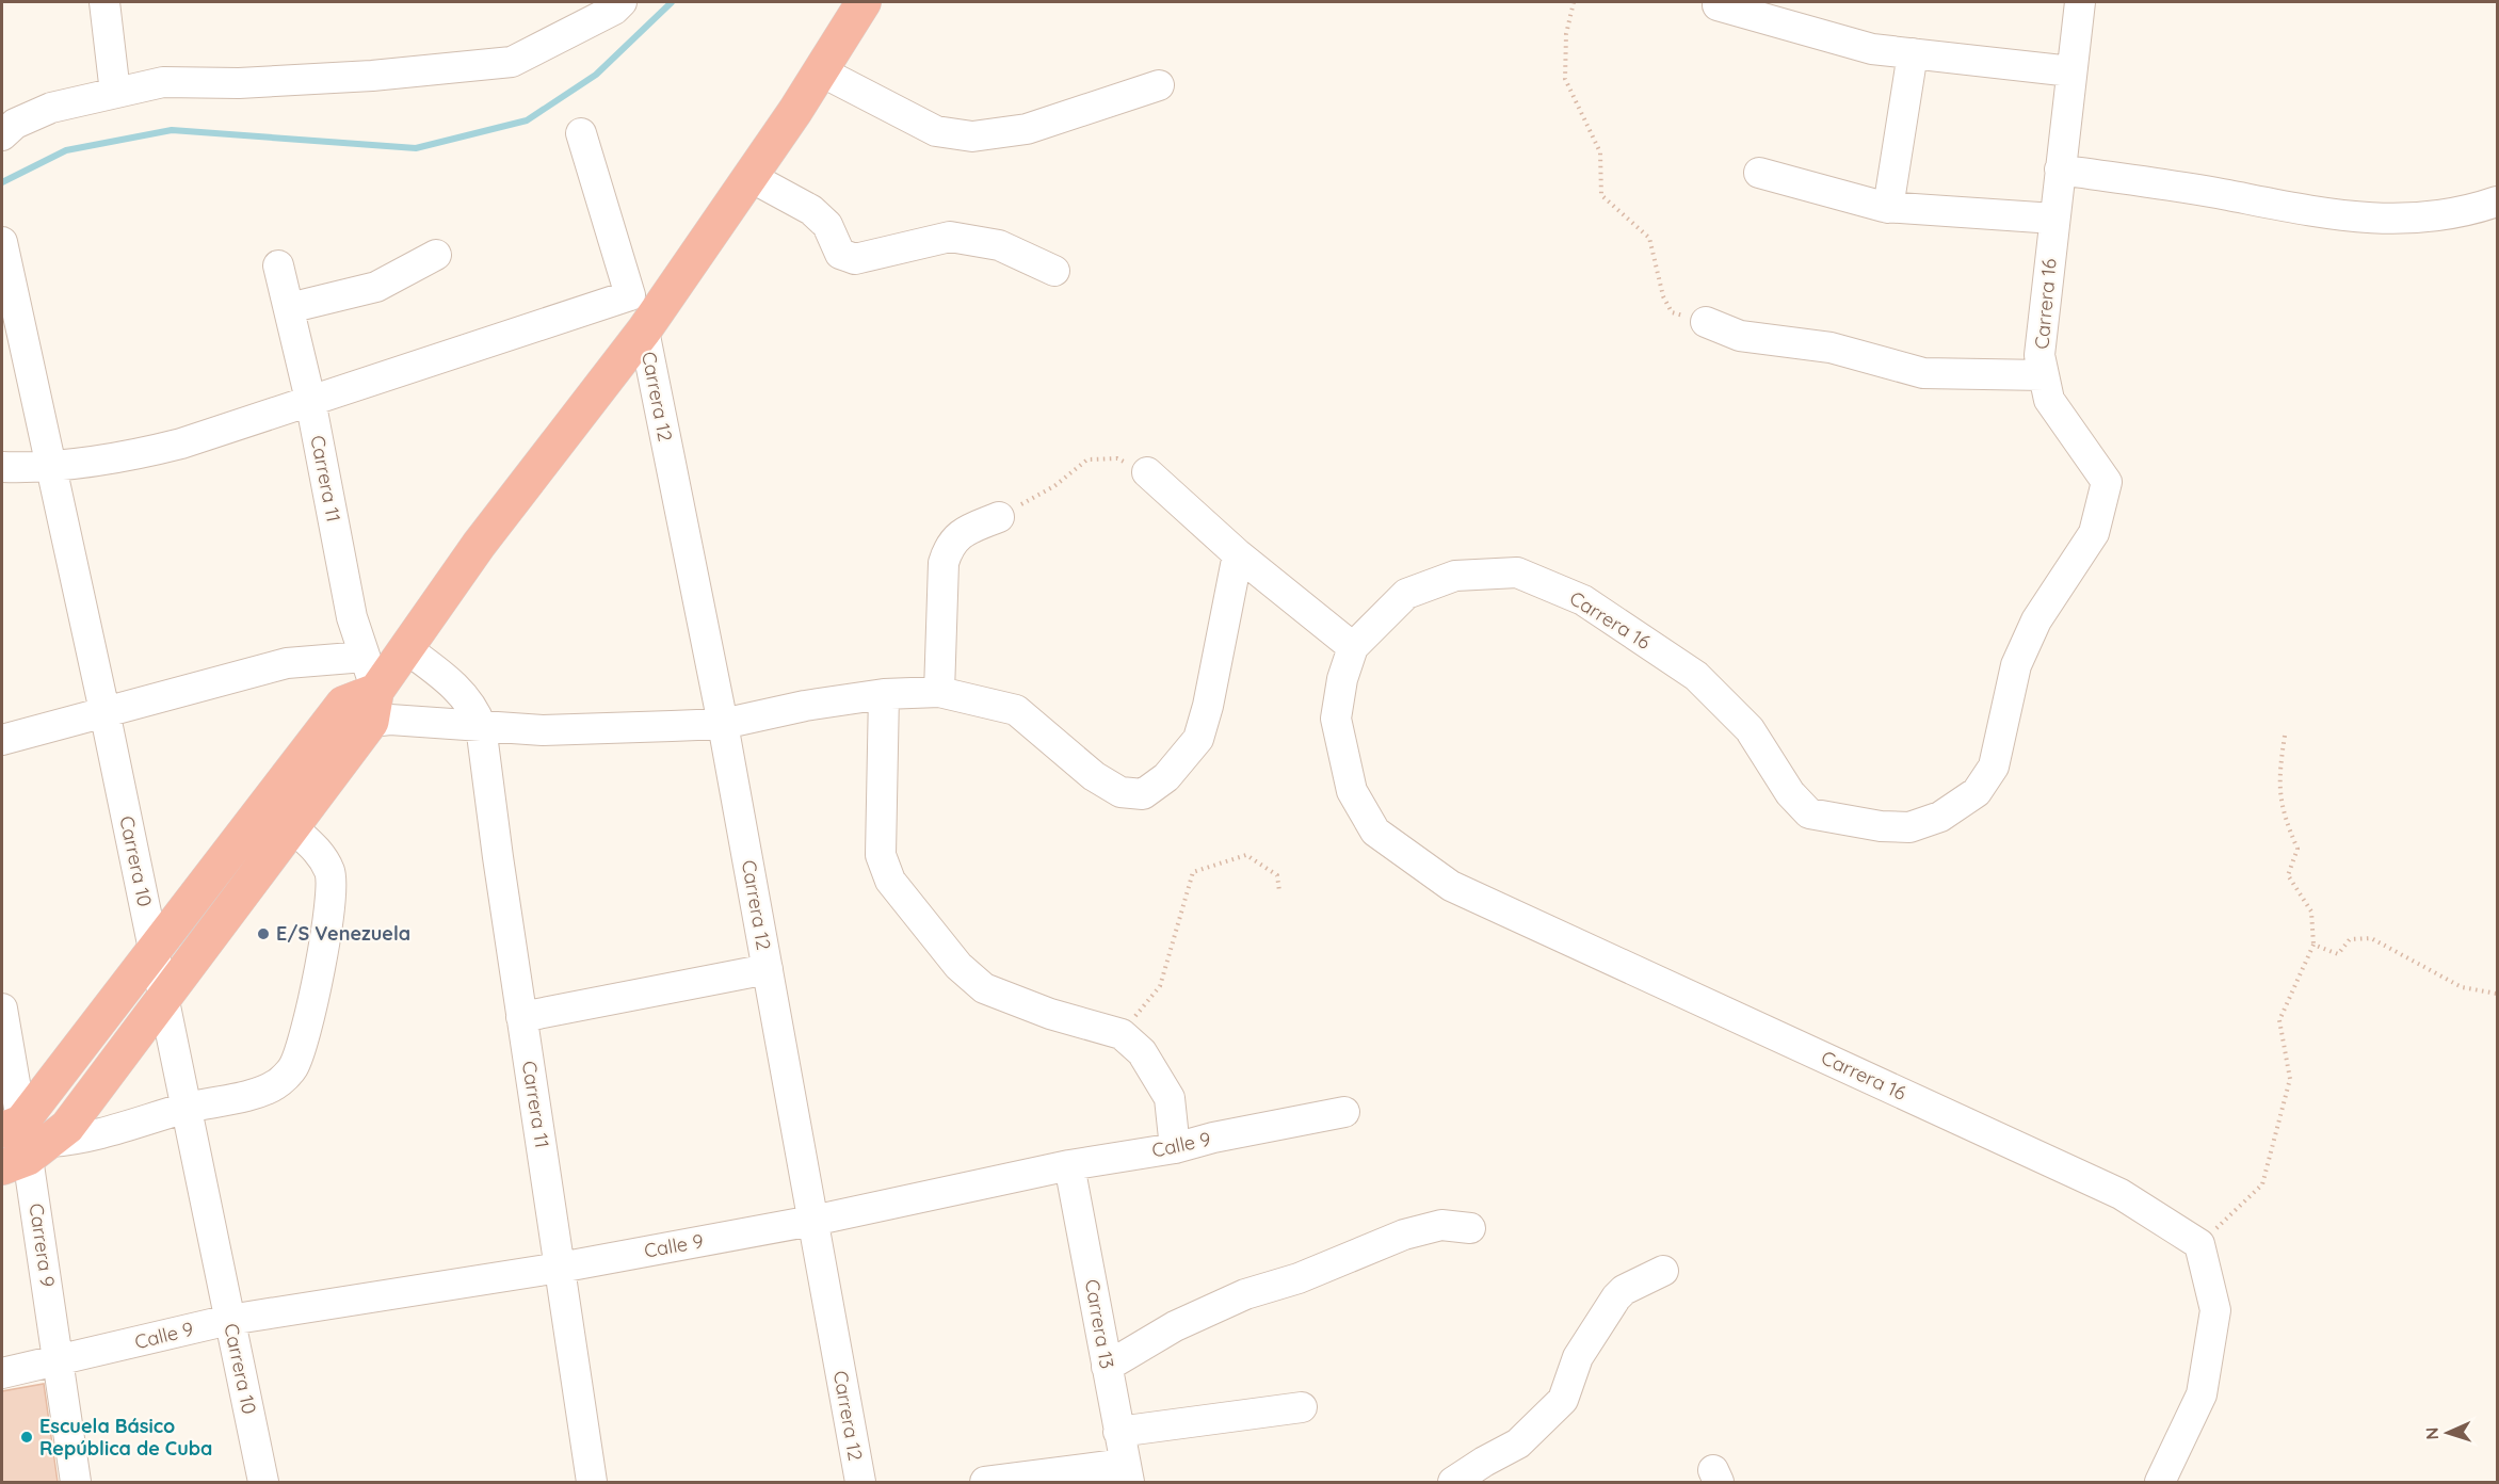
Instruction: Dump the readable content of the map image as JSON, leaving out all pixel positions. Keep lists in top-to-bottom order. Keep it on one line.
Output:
{"streets":{"street":["Carrera 16","Carrera 12","Carrera 11","Carrera 10","Calle 9","Carrera 9","Carrera 13"]},"crossings":[["Carrera 12","Calle 9"],["Carrera 11","Calle 9"],["Carrera 10","Calle 9"],["Calle 9","Carrera 9"],["Calle 9","Carrera 13"]],"places":["E/S Venezuela","Escuela Básico República de Cuba"],"north":"left"}
